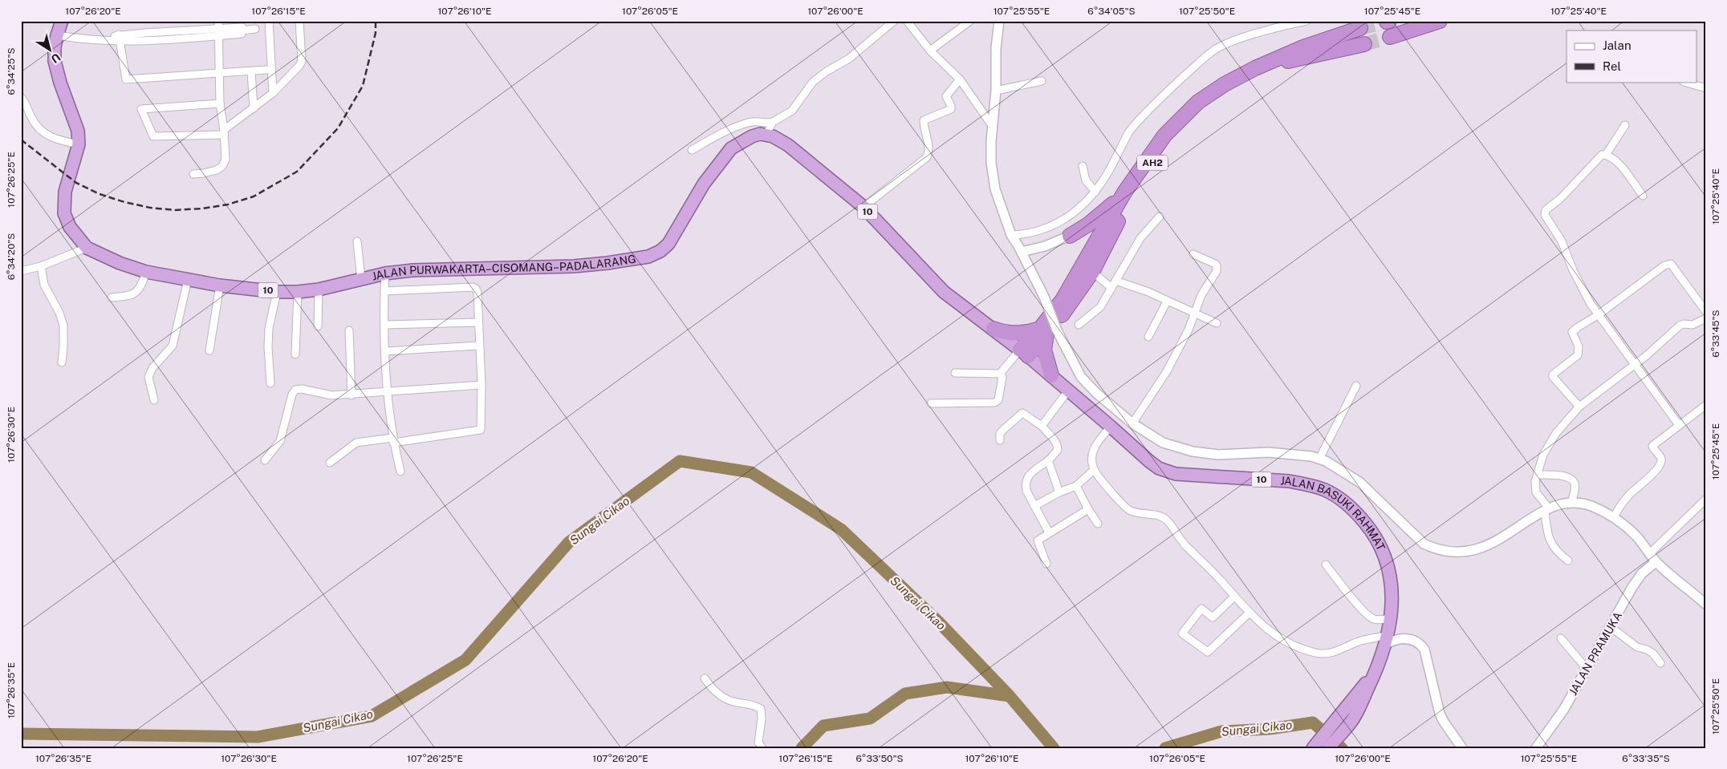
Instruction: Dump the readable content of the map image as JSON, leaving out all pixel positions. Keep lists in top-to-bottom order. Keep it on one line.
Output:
{"streets":{"highway":["AH2","10","JALAN PURWAKARTA–CISOMANG–PADALARANG","JALAN BASUKI RAHMAT"],"street":["JALAN PRAMUKA"]},"crossings":[["AH2","10"],["AH2","JALAN BASUKI RAHMAT"],["10","JALAN PURWAKARTA–CISOMANG–PADALARANG"],["10","JALAN BASUKI RAHMAT"]],"water":["Sungai Cikao"],"legend":["Jalan","Rel"],"north":"bottom right","coordinates":["107°26'20\"E","107°26'15\"E","107°26'10\"E","107°26'05\"E","107°26'00\"E","107°25'55\"E","6°34'05\"S","107°25'50\"E","107°25'45\"E","107°25'40\"E","6°34'25\"S","107°26'25\"E","6°34'20\"S","6°33'45\"S","107°26'30\"E","107°26'35\"E","6°33'50\"S","6°33'35\"S"]}
